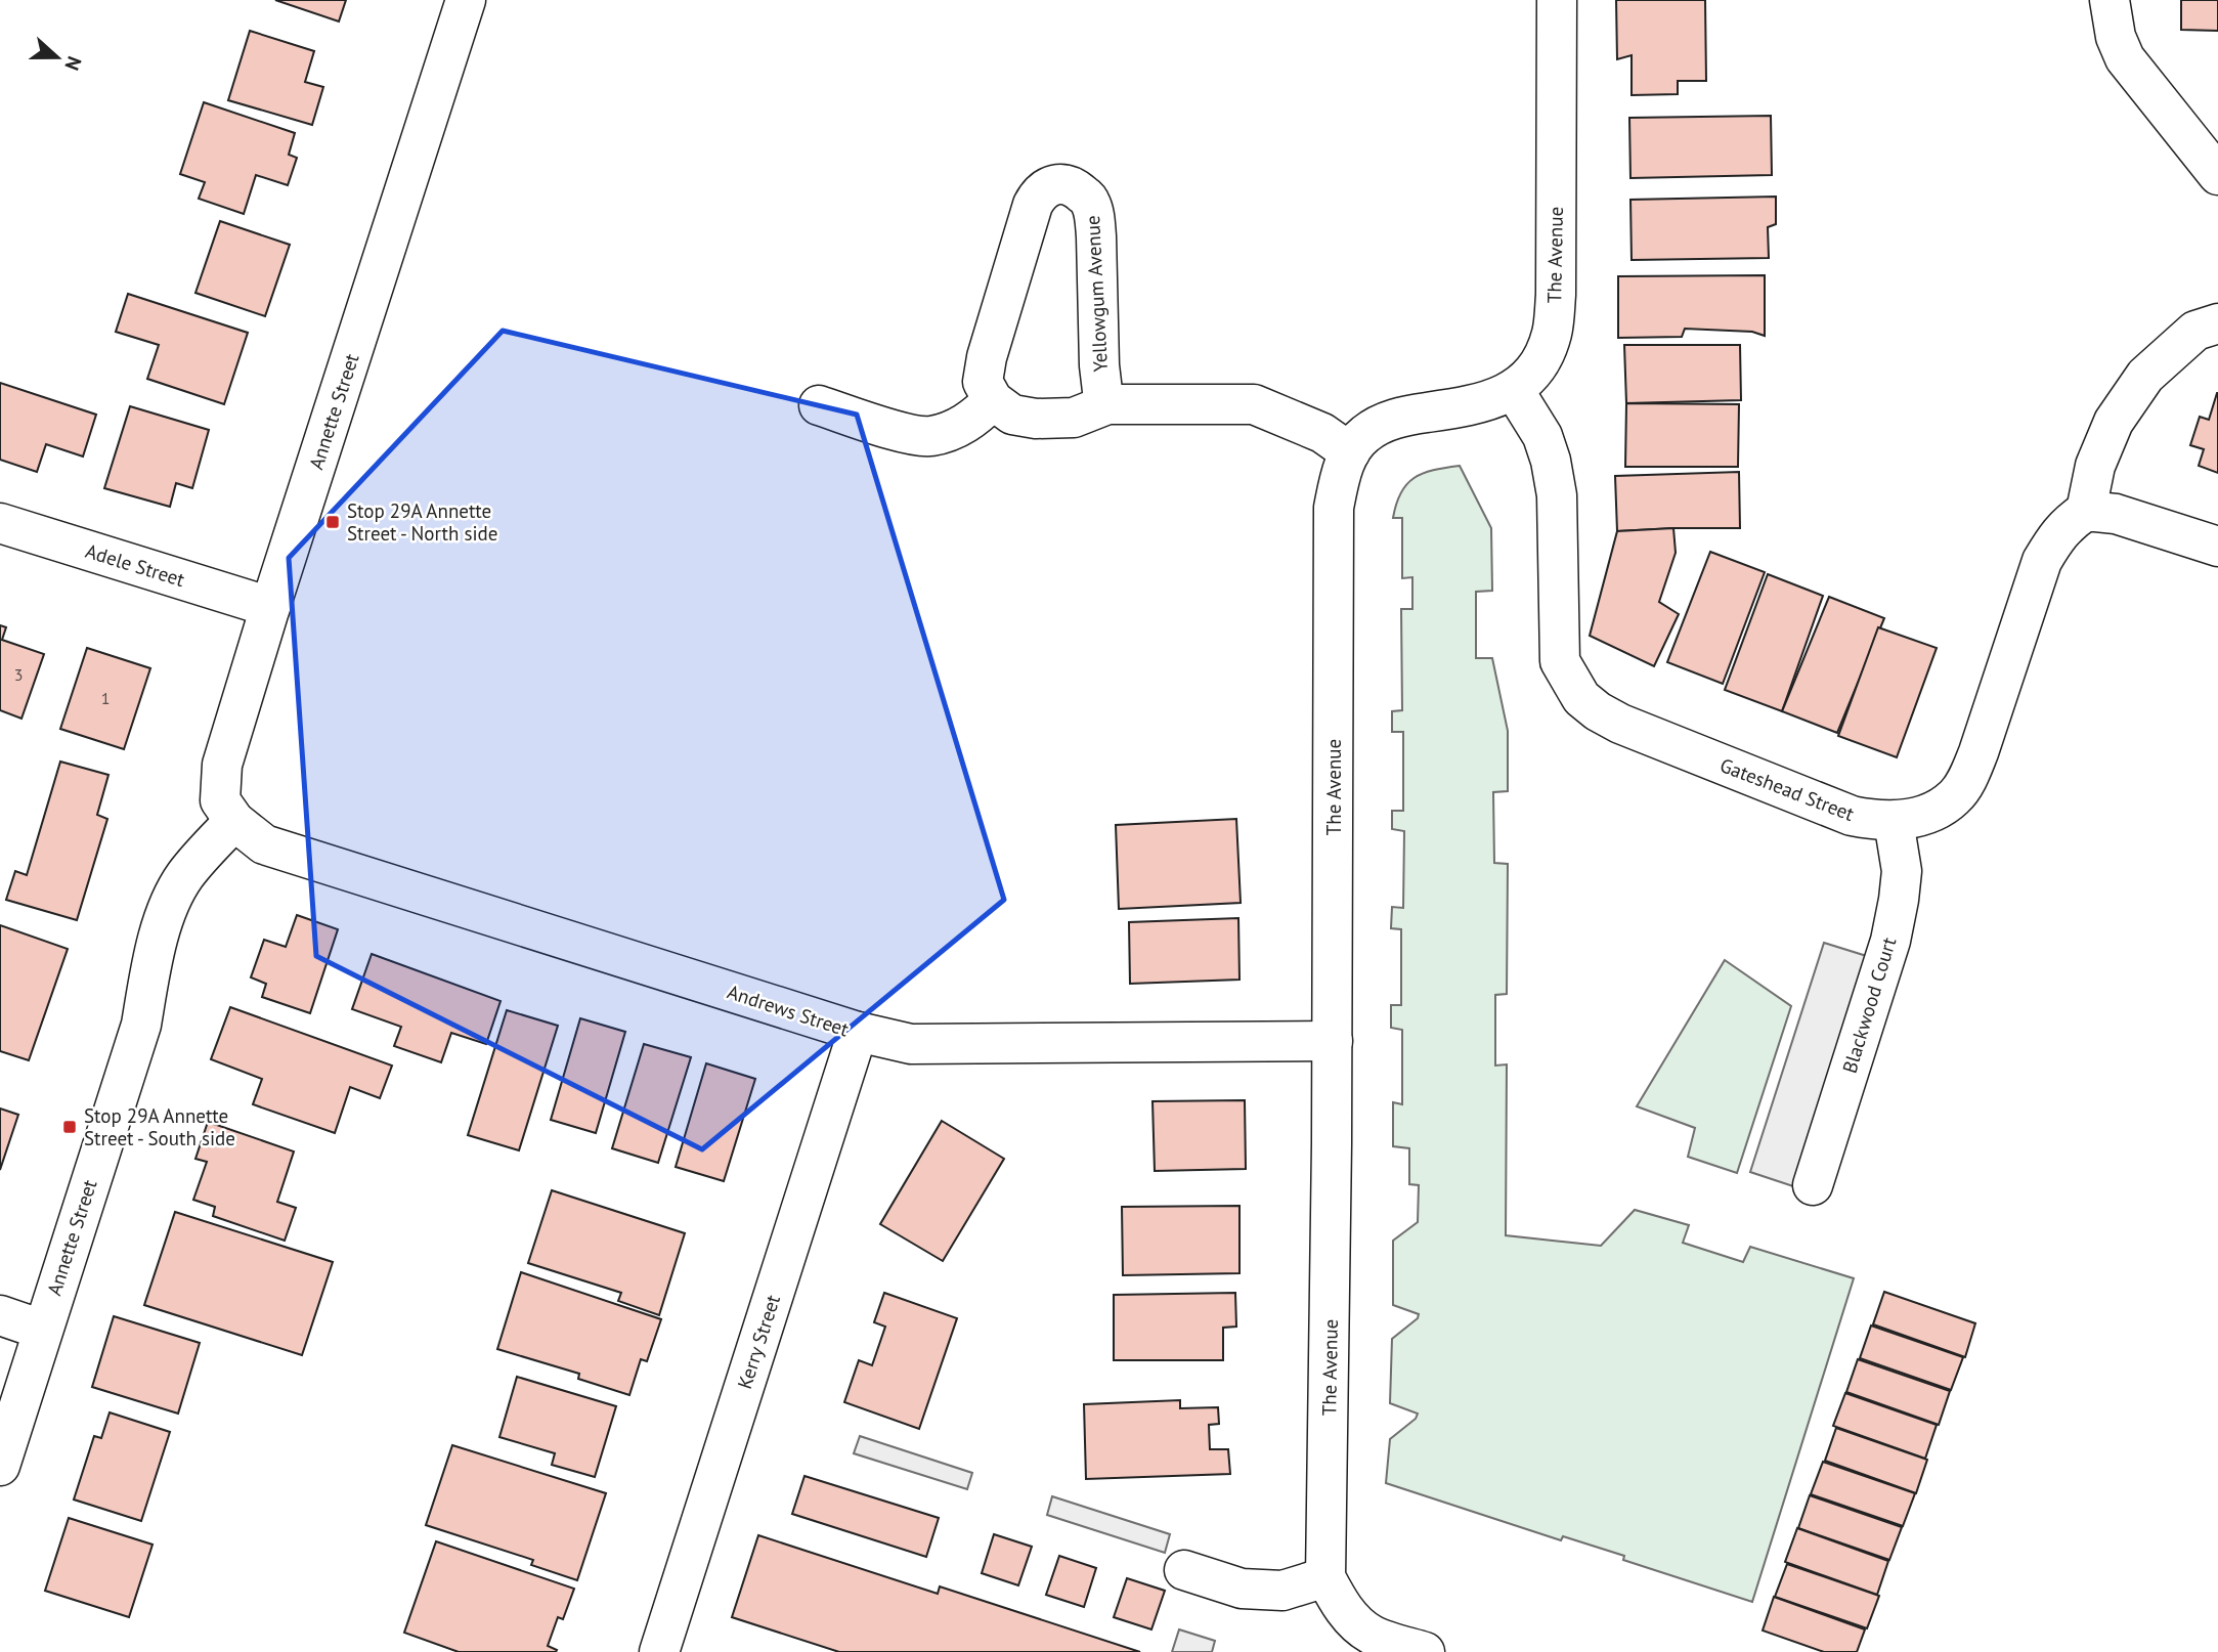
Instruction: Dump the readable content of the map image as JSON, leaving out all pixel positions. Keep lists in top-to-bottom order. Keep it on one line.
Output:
{"streets":{"street":["The Avenue","Yellowgum Avenue","Annette Street","Adele Street","Gateshead Street","Blackwood Court","Andrews Street","Kerry Street"]},"crossings":[["The Avenue","Gateshead Street"],["The Avenue","Andrews Street"],["Annette Street","Adele Street"],["Annette Street","Andrews Street"],["Gateshead Street","Blackwood Court"],["Andrews Street","Kerry Street"]],"places":{"transit":["Stop 29A Annette Street - North side","Stop 29A Annette Street - South side"]},"house_numbers":["3","1"],"north":"right"}
